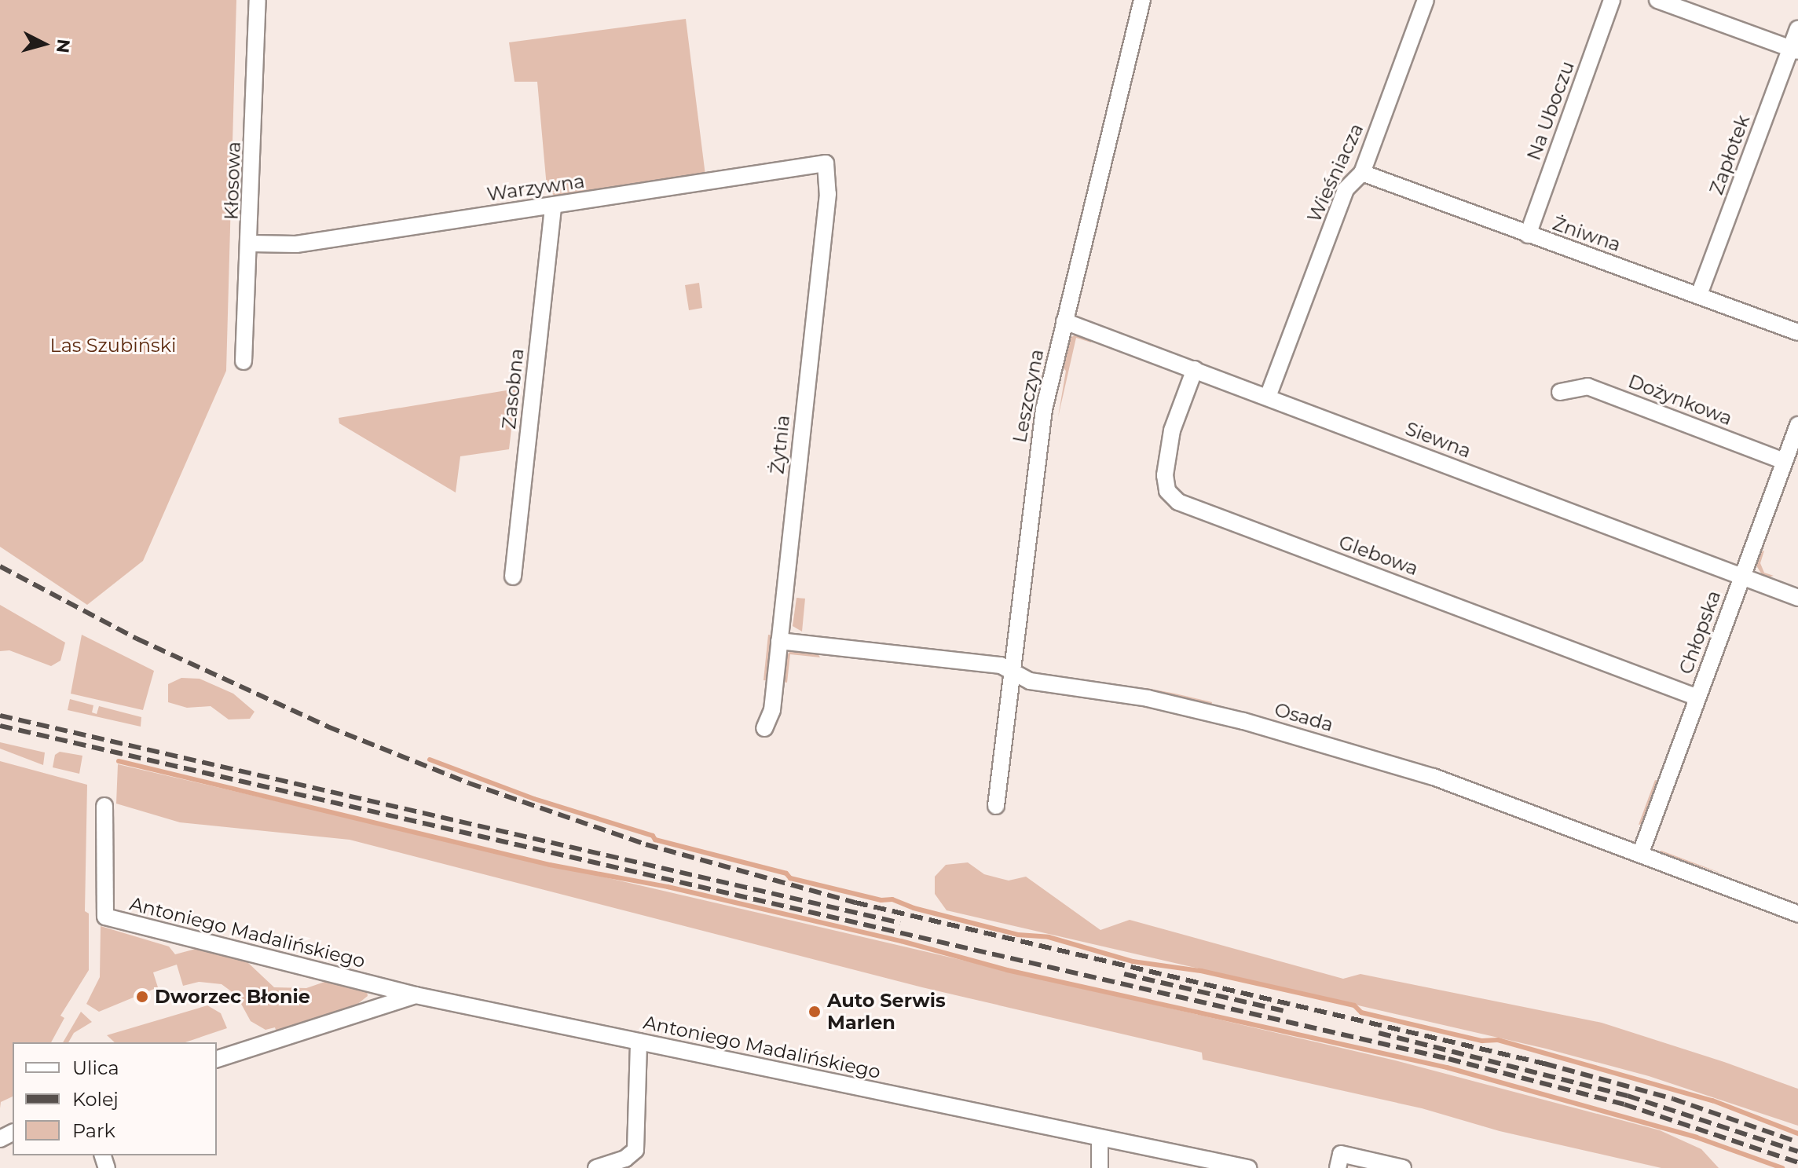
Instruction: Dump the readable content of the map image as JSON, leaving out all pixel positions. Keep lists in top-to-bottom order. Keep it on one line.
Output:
{"streets":{"street":["Na Uboczu","Zapłotek","Wieśniacza","Kłosowa","Warzywna","Żniwna","Zasobna","Leszczyna","Dożynkowa","Siewna","Żytnia","Glebowa","Chłopska","Osada","Antoniego Madalińskiego"]},"crossings":[["Na Uboczu","Żniwna"],["Zapłotek","Żniwna"],["Wieśniacza","Żniwna"],["Wieśniacza","Siewna"],["Kłosowa","Warzywna"],["Warzywna","Zasobna"],["Warzywna","Żytnia"],["Leszczyna","Siewna"],["Leszczyna","Osada"],["Dożynkowa","Chłopska"],["Siewna","Glebowa"],["Siewna","Chłopska"],["Żytnia","Osada"],["Glebowa","Chłopska"],["Chłopska","Osada"]],"parks":["Las Szubiński"],"places":["Dworzec Błonie","Auto Serwis Marlen"],"legend":["Ulica","Kolej","Park"],"north":"right"}
